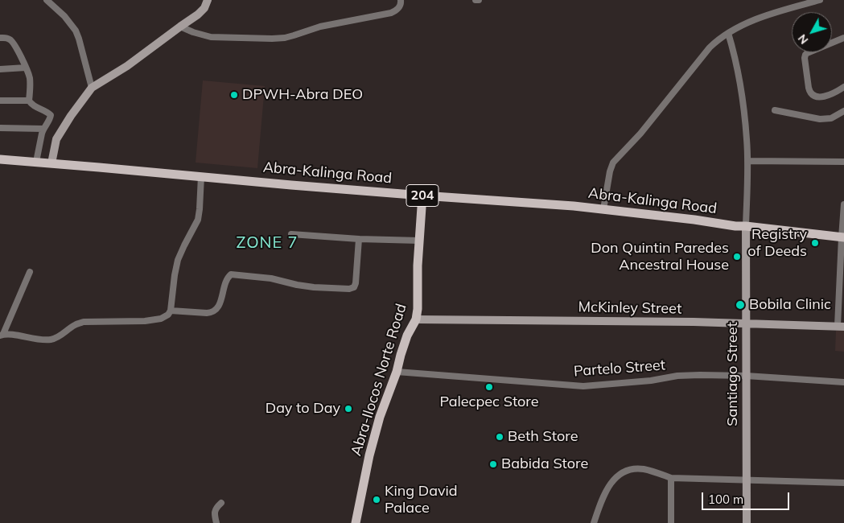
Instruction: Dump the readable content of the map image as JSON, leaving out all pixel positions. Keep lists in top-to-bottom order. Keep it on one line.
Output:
{"streets":{"main road":["Abra-Kalinga Road","204","Abra-Ilocos Norte Road"],"street":["McKinley Street","Partelo Street","Santiago Street"]},"crossings":[["Abra-Kalinga Road","Santiago Street"],["Abra-Kalinga Road","Abra-Ilocos Norte Road"],["McKinley Street","Santiago Street"],["McKinley Street","Abra-Ilocos Norte Road"],["Partelo Street","Santiago Street"],["Partelo Street","Abra-Ilocos Norte Road"]],"districts":["ZONE 7"],"places":["DPWH-Abra DEO","Registry of Deeds","Don Quintin Paredes Ancestral House","Bobila Clinic","Palecpec Store","Day to Day","Beth Store","Babida Store","King David Palace"],"scale_bar":"100 m","north":"bottom left"}
